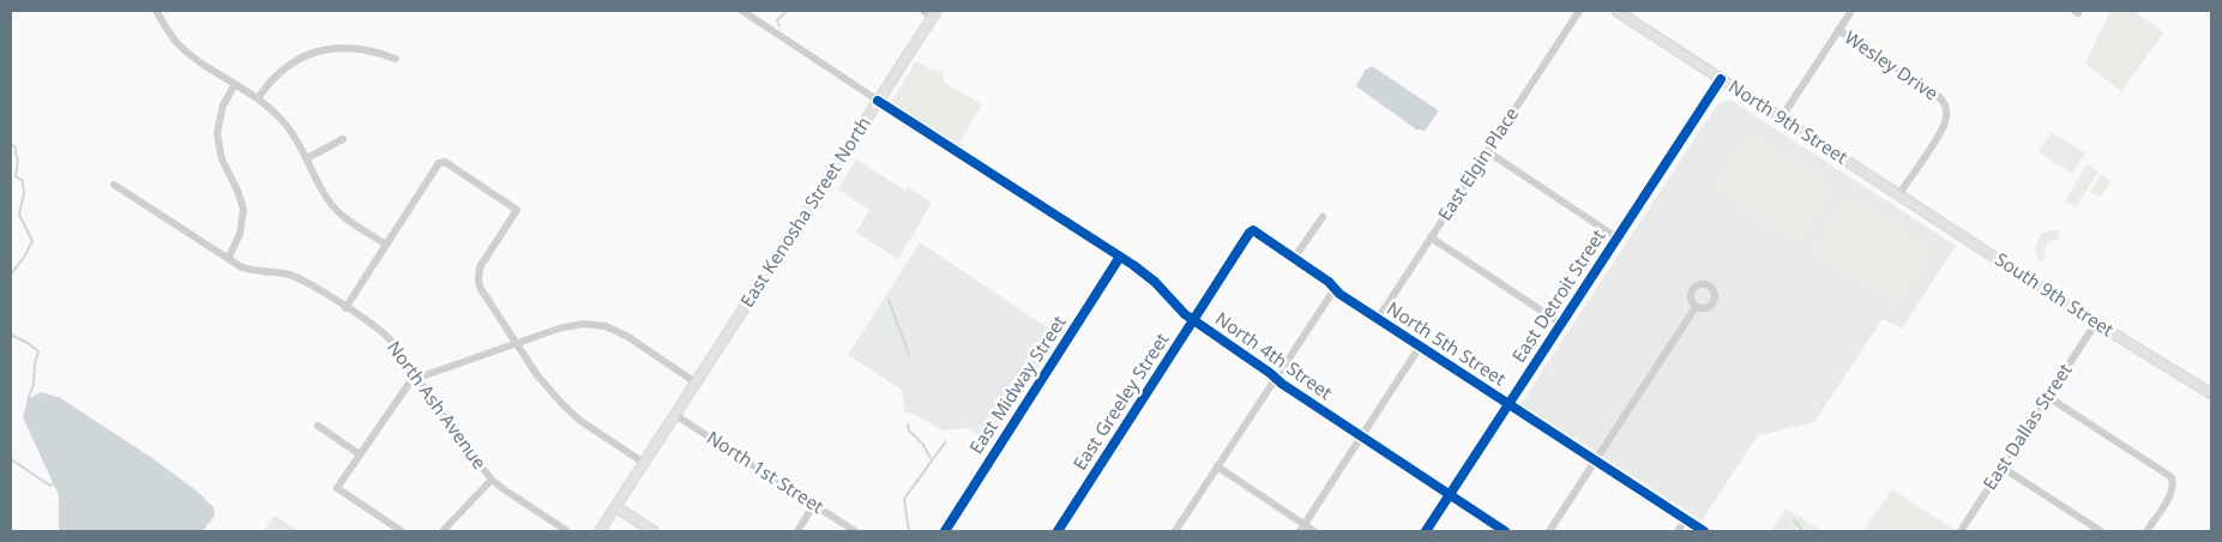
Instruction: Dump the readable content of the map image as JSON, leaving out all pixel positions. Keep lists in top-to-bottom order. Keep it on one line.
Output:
{"streets":{"main road":["North 9th Street","East Kenosha Street North","South 9th Street"],"street":["Wesley Drive","East Elgin Place","East Detroit Street","North 5th Street","North 4th Street","East Midway Street","East Greeley Street","North Ash Avenue","East Dallas Street","North 1st Street"]},"crossings":[["Wesley Drive","North 9th Street"],["Wesley Drive","South 9th Street"],["North 9th Street","South 9th Street"],["North 9th Street","East Detroit Street"],["East Elgin Place","North 5th Street"],["East Kenosha Street North","North 4th Street"],["East Kenosha Street North","North 1st Street"],["South 9th Street","East Dallas Street"],["East Detroit Street","North 5th Street"],["East Detroit Street","North 4th Street"],["North 5th Street","East Greeley Street"],["North 4th Street","East Midway Street"],["North 4th Street","East Greeley Street"]]}
